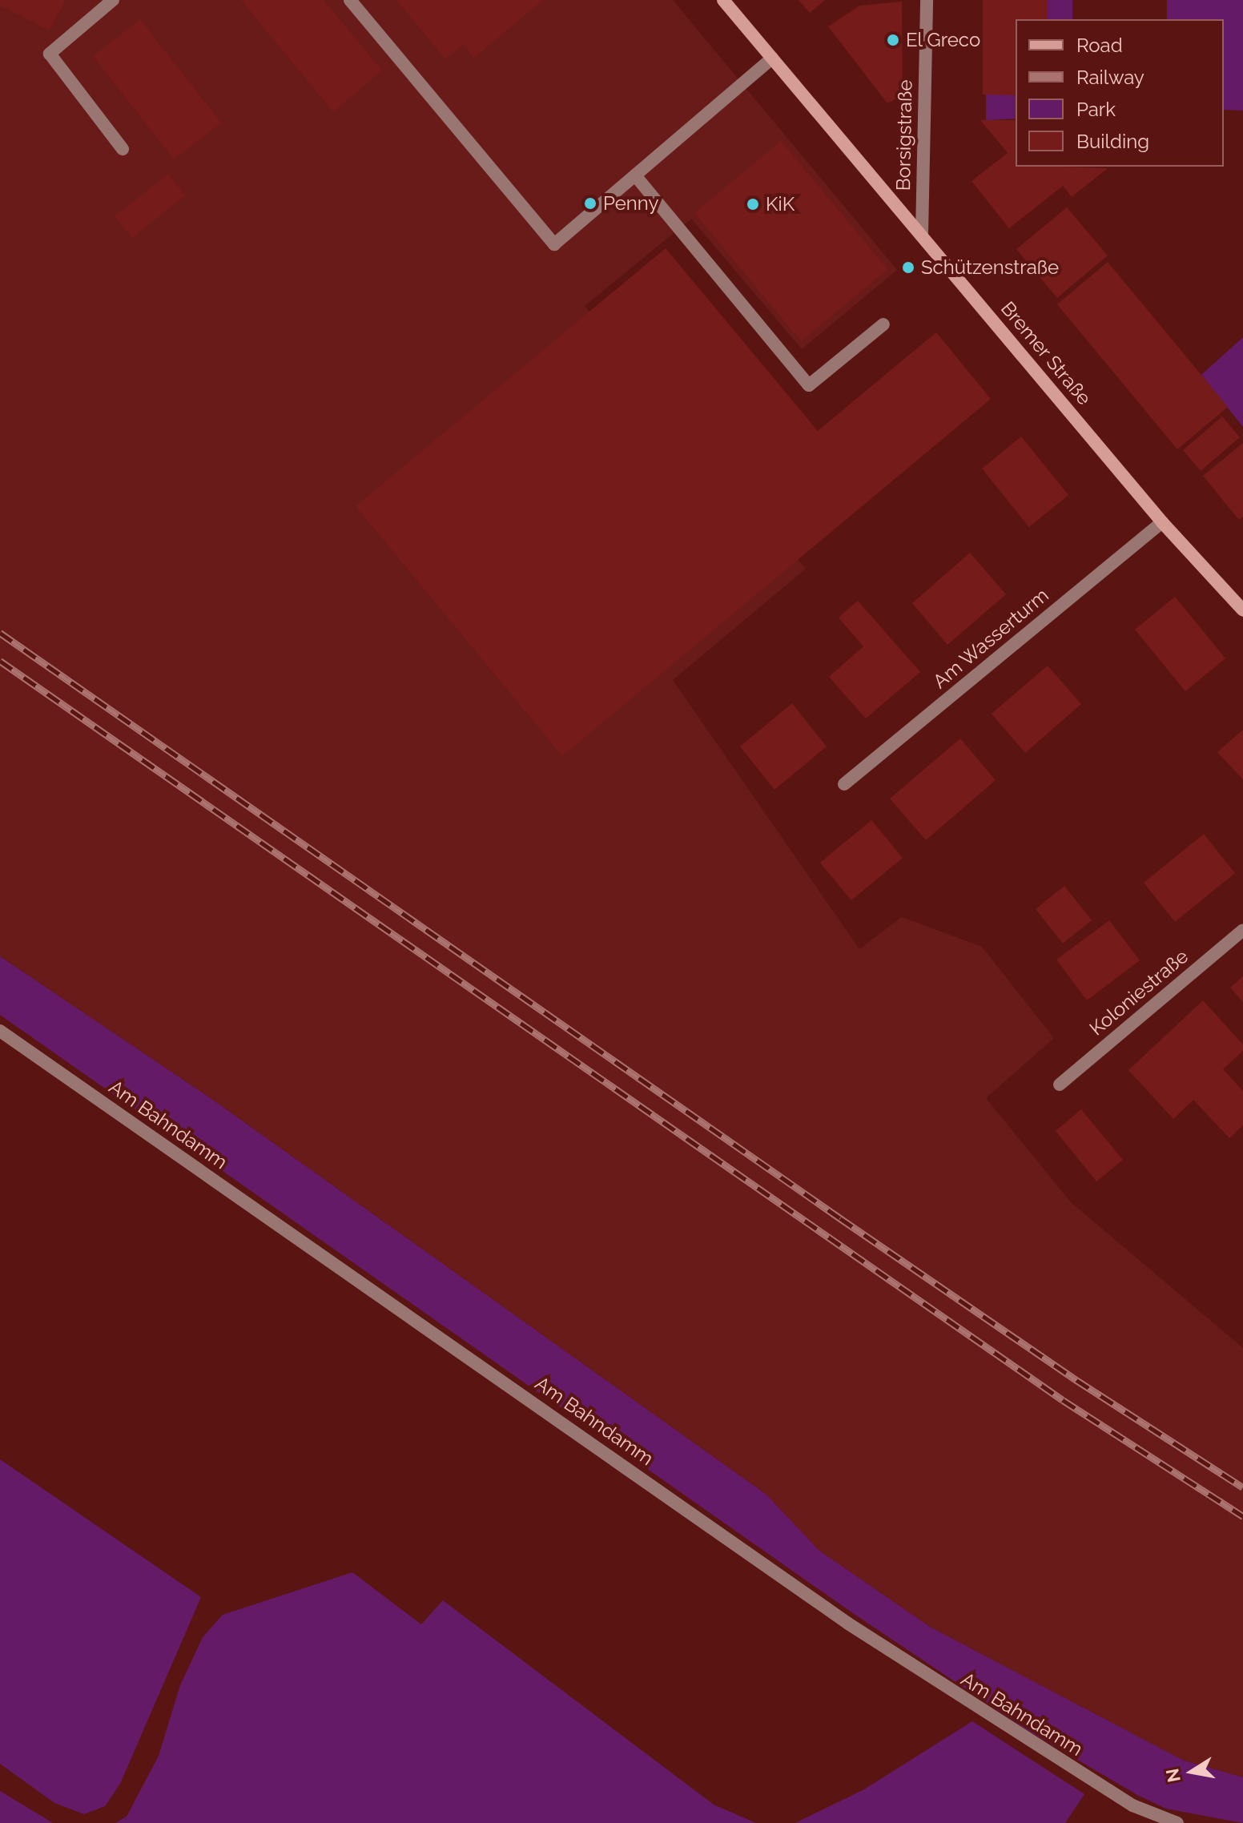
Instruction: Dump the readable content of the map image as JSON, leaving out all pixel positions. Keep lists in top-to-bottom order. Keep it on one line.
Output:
{"streets":{"main road":["Bremer Straße"],"street":["Borsigstraße","Am Wasserturm","Koloniestraße","Am Bahndamm"]},"crossings":[["Borsigstraße","Bremer Straße"],["Bremer Straße","Am Wasserturm"]],"places":["El Greco","Penny","KiK","Schützenstraße"],"legend":["Road","Railway","Park","Building"],"north":"left"}
